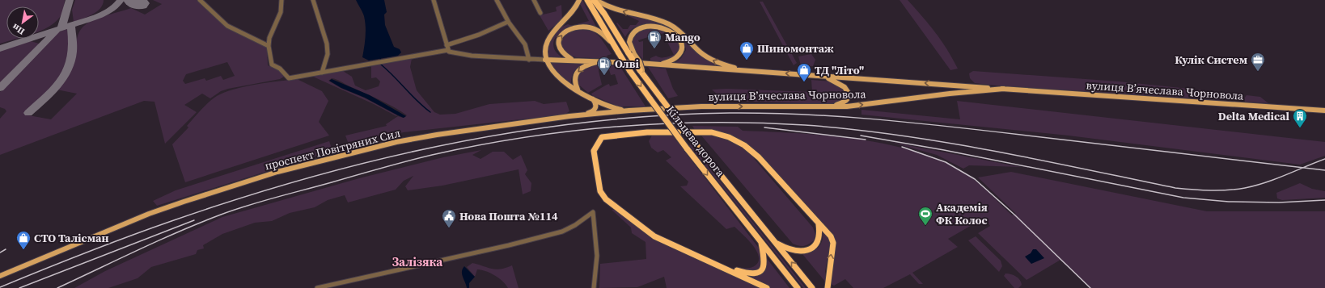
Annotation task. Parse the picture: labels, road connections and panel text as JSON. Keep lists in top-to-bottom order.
{
  "streets": {
    "highway": ["Кільцева дорога"],
    "main road": ["вулиця Вʼячеслава Чорновола", "проспект Повітряних Сил"]
  },
  "crossings": [
    ["вулиця Вʼячеслава Чорновола", "проспект Повітряних Сил"]
  ],
  "districts": ["Залізяка"],
  "places": {
    "fuel station": ["Mango", "Олві"],
    "shop": ["Шиномонтаж", "ТД \"Літо\"", "СТО Талісман"],
    "office": ["Кулік Систем"],
    "building": ["Delta Medical"],
    "sports": ["Академія ФК Колос"],
    "public building": ["Нова Пошта №114"]
  },
  "north": "bottom left"
}
